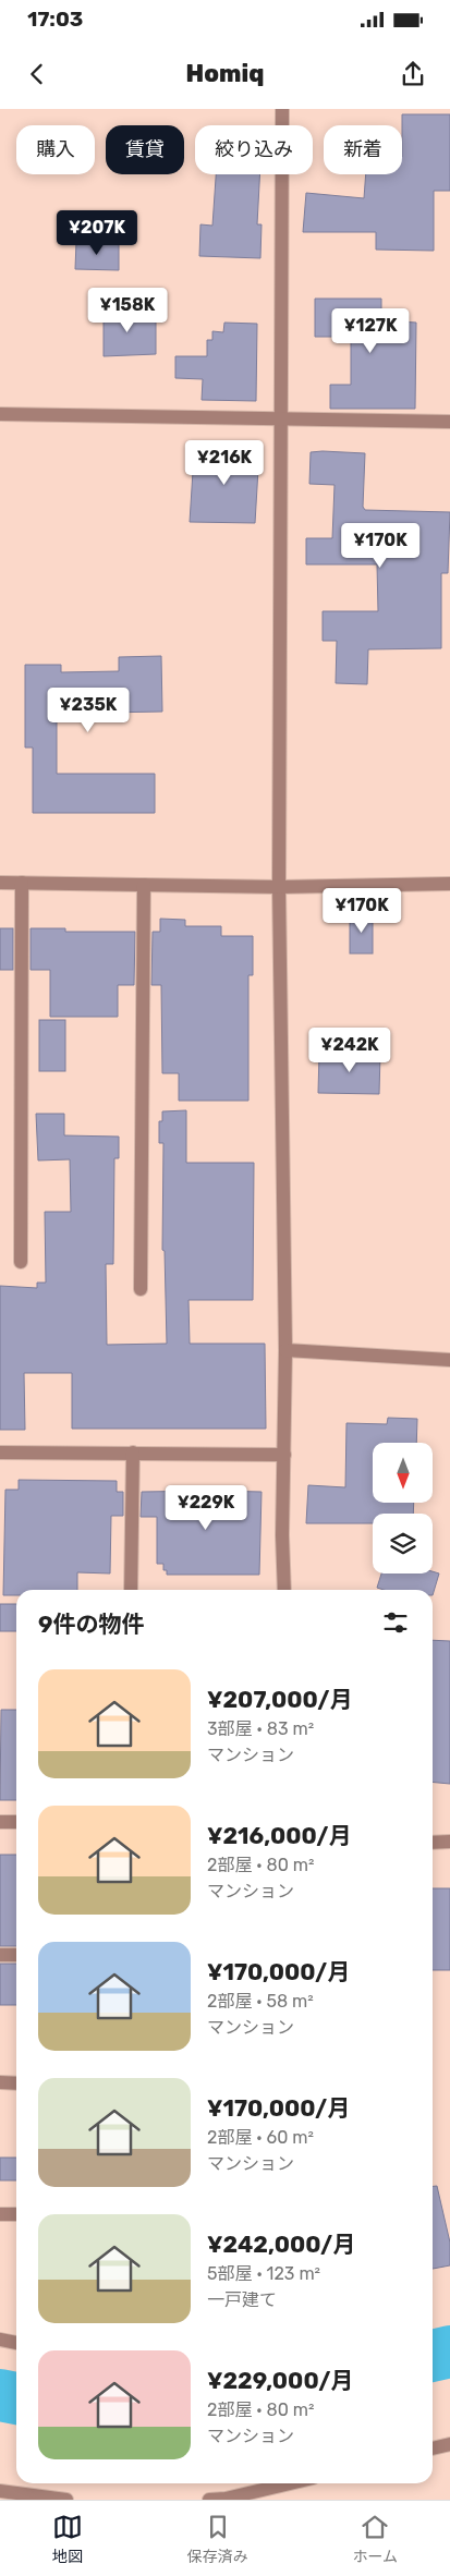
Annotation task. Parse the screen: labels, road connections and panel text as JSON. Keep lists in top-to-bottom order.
{
  "north": "bottom",
  "page": {
    "status": "17:03",
    "header": "Homiq",
    "chip": [
      "購入",
      "賃貸",
      "絞り込み",
      "新着"
    ],
    "price": [
      "¥207K",
      "¥158K",
      "¥127K",
      "¥216K",
      "¥170K",
      "¥235K",
      "¥170K",
      "¥242K",
      "¥229K"
    ],
    "heading": "9件の物件",
    "list": [
      {
        "name": "¥207,000/月",
        "note": "3部屋 · 83 m² · マンション"
      },
      {
        "name": "¥216,000/月",
        "note": "2部屋 · 80 m² · マンション"
      },
      {
        "name": "¥170,000/月",
        "note": "2部屋 · 58 m² · マンション"
      },
      {
        "name": "¥170,000/月",
        "note": "2部屋 · 60 m² · マンション"
      },
      {
        "name": "¥242,000/月",
        "note": "5部屋 · 123 m² · 一戸建て"
      },
      {
        "name": "¥229,000/月",
        "note": "2部屋 · 80 m² · マンション"
      }
    ],
    "tabs": ["地図", "保存済み", "ホーム"]
  }
}
